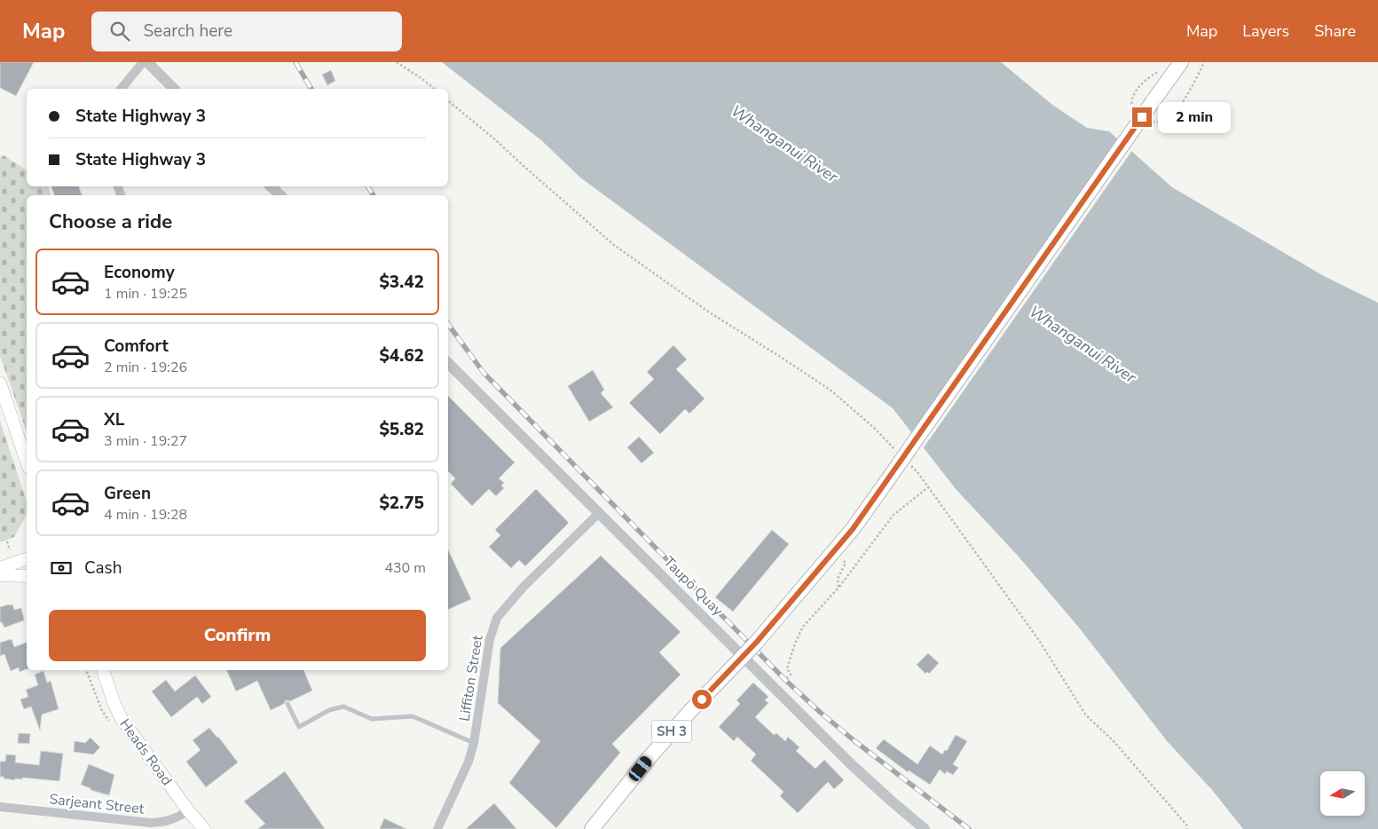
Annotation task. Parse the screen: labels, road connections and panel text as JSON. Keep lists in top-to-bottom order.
{
  "streets": {
    "highway": ["SH 3"],
    "main road": ["Heads Road"],
    "street": ["Taupō Quay", "Liffiton Street", "Sarjeant Street"]
  },
  "crossings": [
    ["Taupō Quay", "Liffiton Street"],
    ["Heads Road", "Sarjeant Street"]
  ],
  "water": ["Whanganui River"],
  "north": "left",
  "page": {
    "header": "Map",
    "search": "Search here",
    "nav": ["Map", "Layers", "Share"],
    "banner": ["State Highway 3", "State Highway 3"],
    "bubble": "2 min",
    "heading": "Choose a ride",
    "list": [
      {
        "name": "Economy",
        "note": "1 min · 19:25",
        "value": "$3.42"
      },
      {
        "name": "Comfort",
        "note": "2 min · 19:26",
        "value": "$4.62"
      },
      {
        "name": "XL",
        "note": "3 min · 19:27",
        "value": "$5.82"
      },
      {
        "name": "Green",
        "note": "4 min · 19:28",
        "value": "$2.75"
      }
    ],
    "pay": ["Cash", "430 m"],
    "buttons": "Confirm"
  }
}
